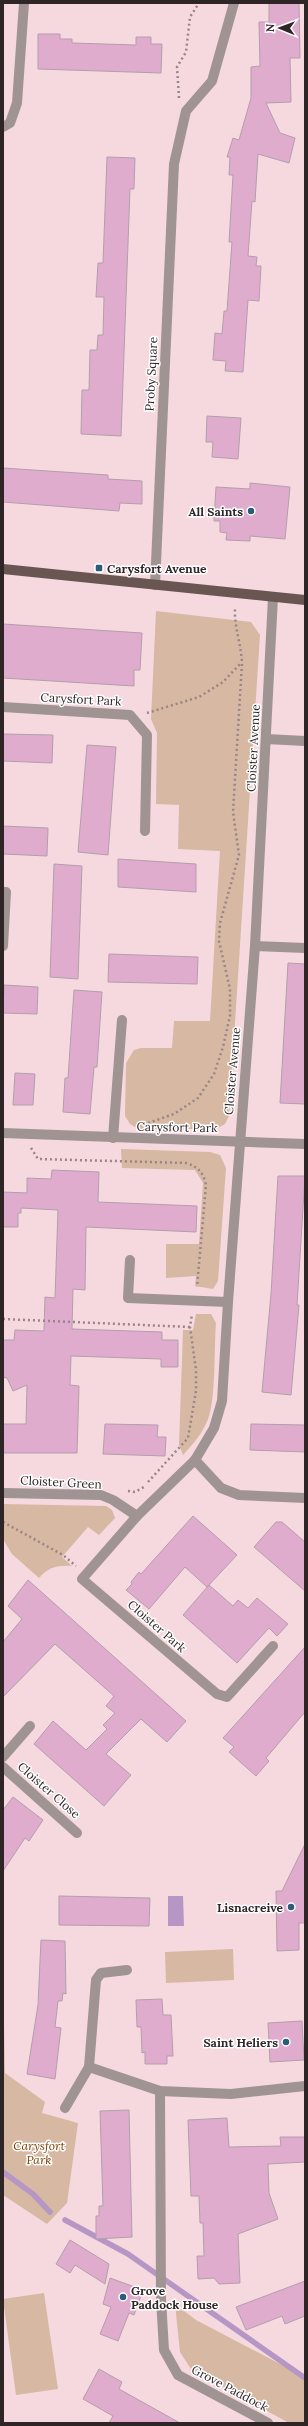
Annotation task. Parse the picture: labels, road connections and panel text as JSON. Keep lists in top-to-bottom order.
{
  "streets": {
    "street": [
      "Proby Square",
      "Carysfort Park",
      "Cloister Avenue",
      "Cloister Green",
      "Cloister Park",
      "Cloister Close",
      "Grove Paddock"
    ]
  },
  "crossings": [
    ["Carysfort Park", "Cloister Avenue"],
    ["Cloister Avenue", "Cloister Green"]
  ],
  "parks": ["Carysfort Park"],
  "places": {
    "other": [
      "All Saints",
      "Lisnacreive",
      "Saint Heliers",
      "Grove Paddock House"
    ],
    "transit": ["Carysfort Avenue"]
  },
  "north": "left"
}
